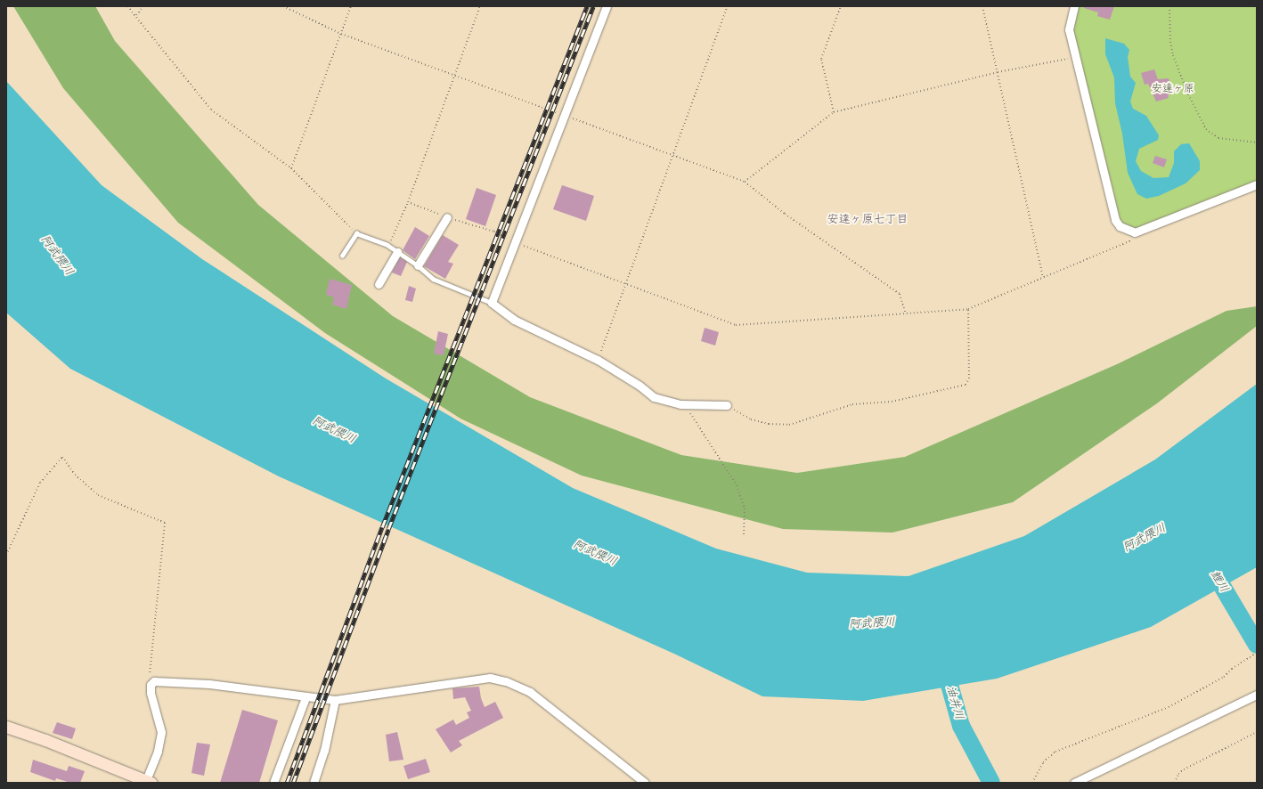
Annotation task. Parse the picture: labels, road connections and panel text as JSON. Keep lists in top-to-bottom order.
{
  "districts": ["安達ヶ原七丁目"],
  "water": ["阿武隈川", "鯉川", "油井川"],
  "parks": ["安達ヶ原"]
}
